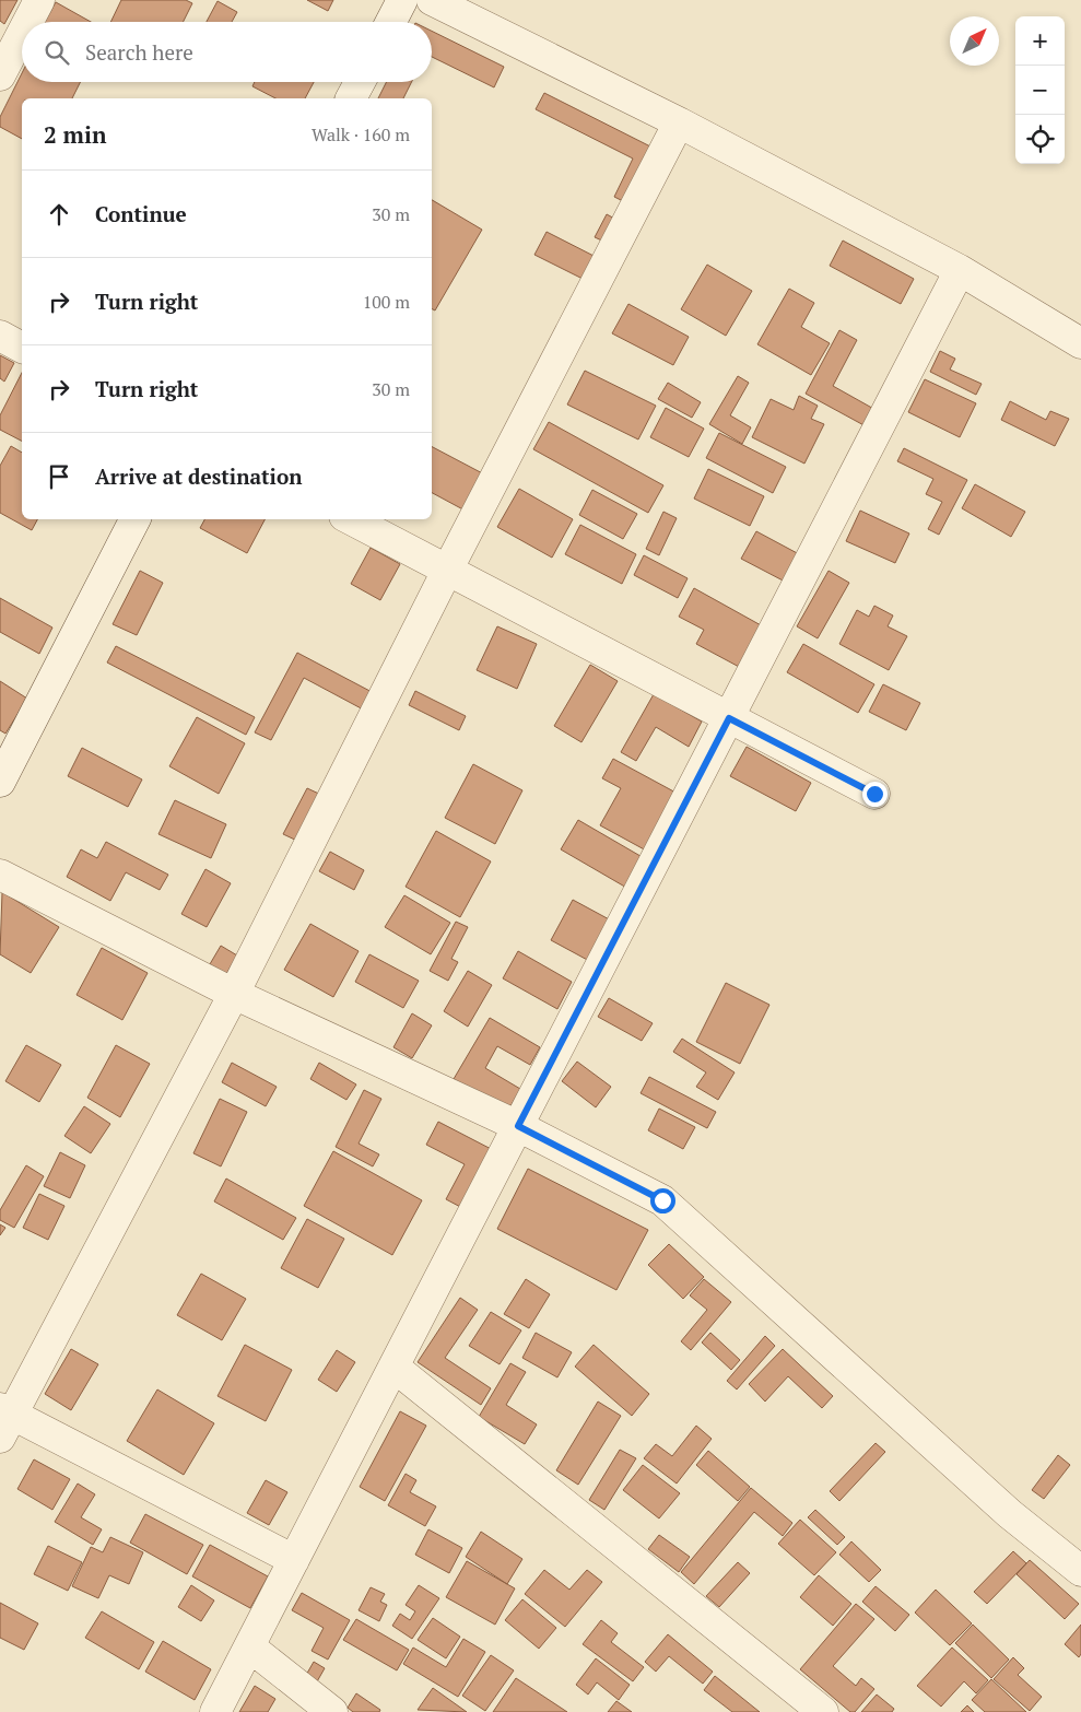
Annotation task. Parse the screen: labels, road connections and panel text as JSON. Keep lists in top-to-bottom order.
{
  "north": "top right",
  "page": {
    "map_buttons": ["+", "−"],
    "search": "Search here",
    "heading": ["2 min", "Walk · 160 m"],
    "list": [
      ["Continue", "30 m"],
      ["Turn right", "100 m"],
      ["Turn right", "30 m"],
      "Arrive at destination"
    ]
  }
}
